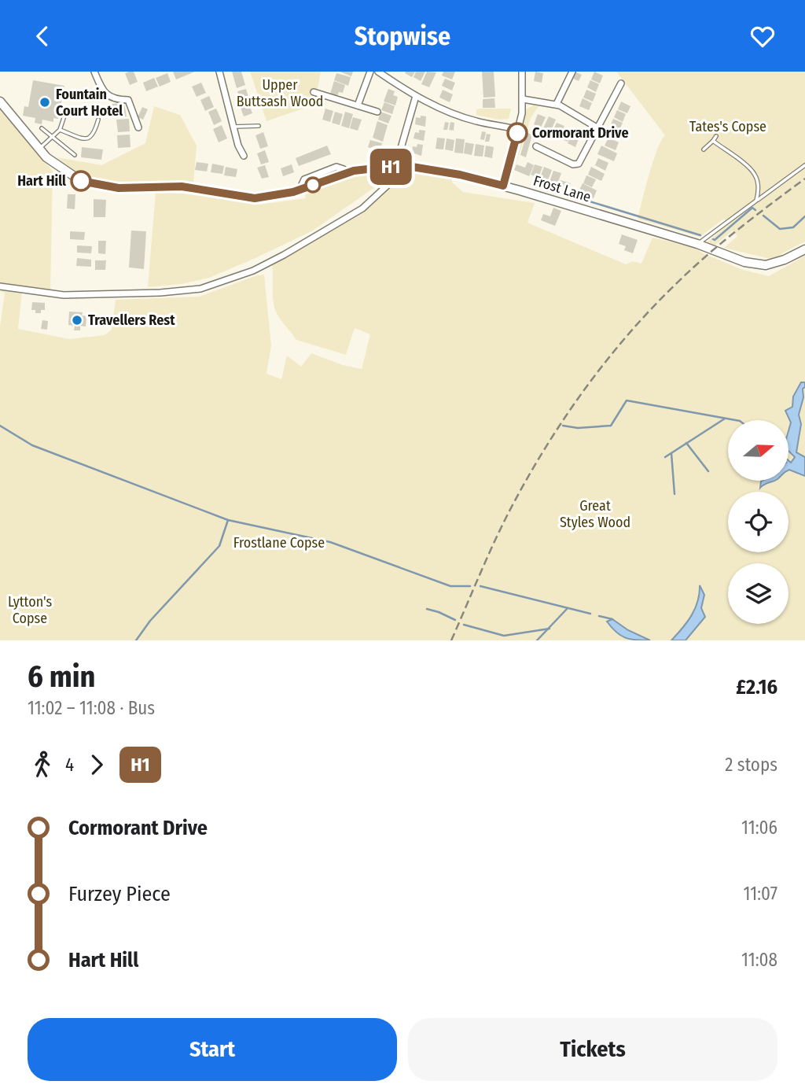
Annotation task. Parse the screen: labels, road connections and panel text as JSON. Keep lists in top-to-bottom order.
{
  "streets": {
    "street": ["Frost Lane"]
  },
  "parks": [
    "Upper Buttsash Wood",
    "Tates's Copse",
    "Great Styles Wood",
    "Frostlane Copse",
    "Lytton's Copse"
  ],
  "places": [
    "Fountain Court Hotel",
    "Cormorant Drive",
    "Hart Hill",
    "Travellers Rest"
  ],
  "lines": ["bus line H1"],
  "north": "right",
  "page": {
    "header": "Stopwise",
    "on_map": "H1",
    "heading": ["6 min", "11:02 – 11:08 · Bus", "£2.16"],
    "legs": ["4", "H1", "2 stops"],
    "list": [
      {
        "name": "Cormorant Drive",
        "value": "11:06"
      },
      {
        "name": "Furzey Piece",
        "value": "11:07"
      },
      {
        "name": "Hart Hill",
        "value": "11:08"
      }
    ],
    "buttons": ["Start", "Tickets"]
  }
}
